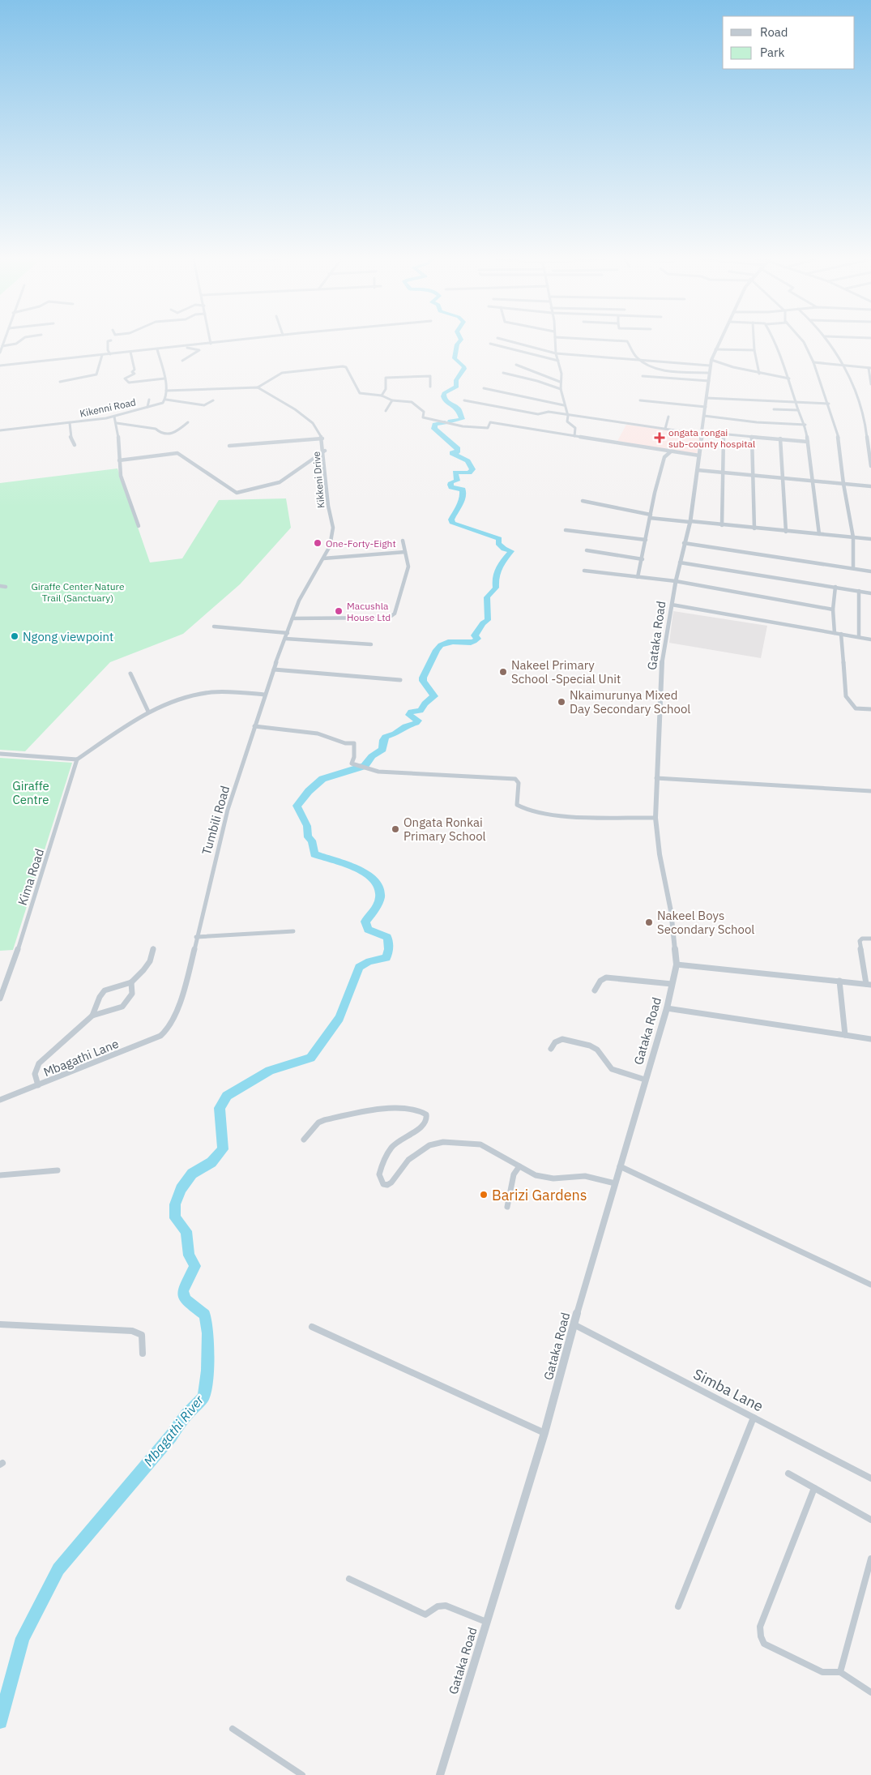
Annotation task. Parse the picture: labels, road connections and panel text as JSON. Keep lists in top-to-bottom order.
{
  "streets": {
    "street": [
      "Kikenni Road",
      "Kikkeni Drive",
      "Gataka Road",
      "Tumbili Road",
      "Kima Road",
      "Mbagathi Lane",
      "Simba Lane"
    ]
  },
  "crossings": [
    ["Kikkeni Drive", "Tumbili Road"],
    ["Gataka Road", "Simba Lane"],
    ["Tumbili Road", "Mbagathi Lane"]
  ],
  "water": ["Mbagathi River"],
  "parks": ["Giraffe Center Nature Trail (Sanctuary)", "Giraffe Centre"],
  "places": {
    "health": ["ongata rongai sub-county hospital"],
    "other": [
      "One-Forty-Eight",
      "Macushla House Ltd",
      "Ngong viewpoint",
      "Nakeel Primary School -Special Unit",
      "Nkaimurunya Mixed Day Secondary School",
      "Ongata Ronkai Primary School",
      "Nakeel Boys Secondary School",
      "Barizi Gardens"
    ]
  },
  "legend": ["Road", "Park"]
}
